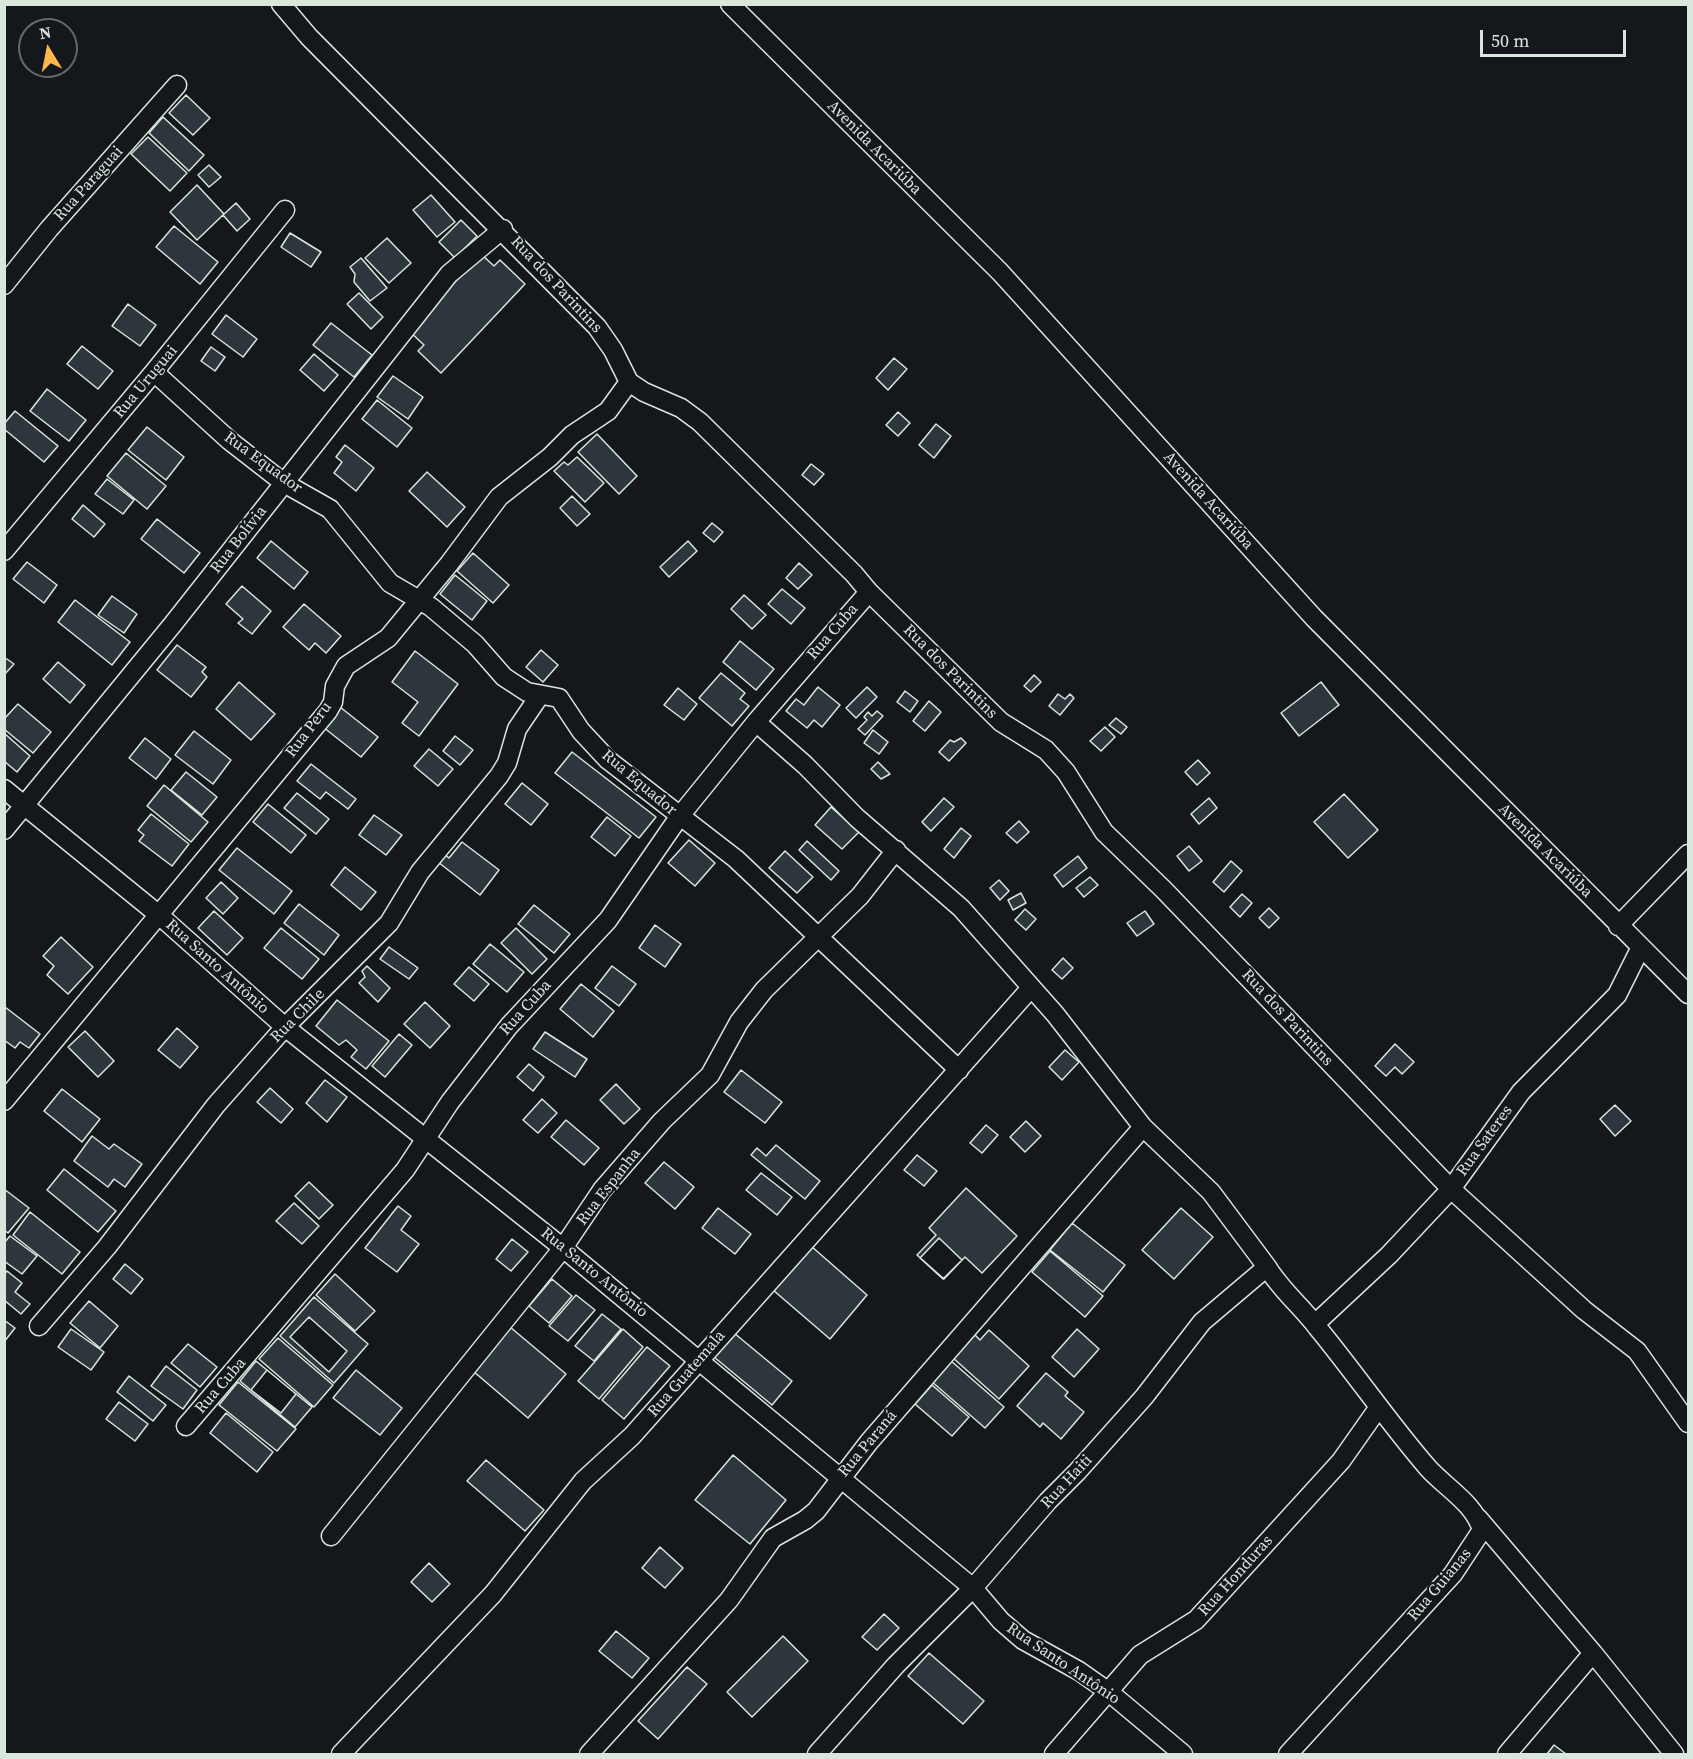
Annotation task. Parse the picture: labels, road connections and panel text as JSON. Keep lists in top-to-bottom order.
{
  "streets": {
    "street": [
      "Avenida Acariúba",
      "Rua Paraguai",
      "Rua dos Parintins",
      "Rua Uruguai",
      "Rua Equador",
      "Rua Bolívia",
      "Rua Cuba",
      "Rua Peru",
      "Rua Santo Antônio",
      "Rua Chile",
      "Rua Sateres",
      "Rua Espanha",
      "Rua Guatemala",
      "Rua Paraná",
      "Rua Haiti",
      "Rua Honduras",
      "Rua Guianas"
    ]
  },
  "crossings": [
    ["Avenida Acariúba", "Rua Sateres"],
    ["Rua dos Parintins", "Rua Bolívia"],
    ["Rua dos Parintins", "Rua Cuba"],
    ["Rua dos Parintins", "Rua Peru"],
    ["Rua dos Parintins", "Rua Sateres"],
    ["Rua Uruguai", "Rua Equador"],
    ["Rua Equador", "Rua Bolívia"],
    ["Rua Equador", "Rua Cuba"],
    ["Rua Equador", "Rua Peru"],
    ["Rua Equador", "Rua Chile"],
    ["Rua Equador", "Rua Espanha"],
    ["Rua Equador", "Rua Guatemala"],
    ["Rua Bolívia", "Rua Santo Antônio"],
    ["Rua Cuba", "Rua Santo Antônio"],
    ["Rua Peru", "Rua Santo Antônio"],
    ["Rua Santo Antônio", "Rua Chile"],
    ["Rua Santo Antônio", "Rua Espanha"],
    ["Rua Santo Antônio", "Rua Guatemala"],
    ["Rua Santo Antônio", "Rua Paraná"],
    ["Rua Santo Antônio", "Rua Haiti"],
    ["Rua Santo Antônio", "Rua Honduras"]
  ],
  "scale_bar": "50 m",
  "north": "top"
}
